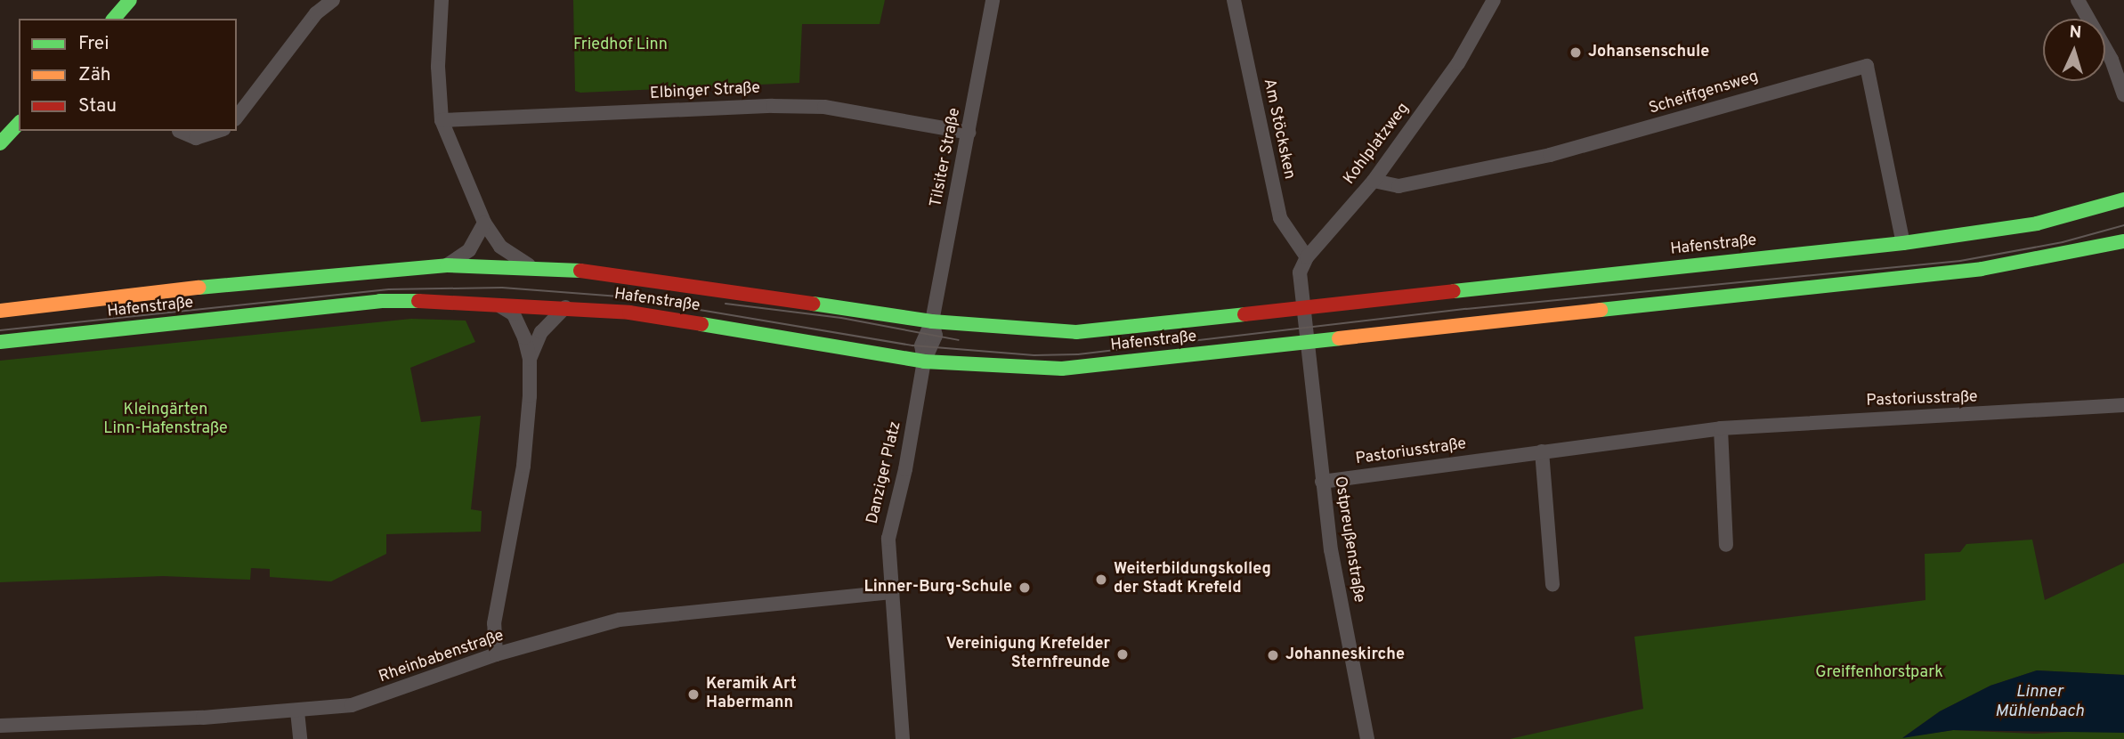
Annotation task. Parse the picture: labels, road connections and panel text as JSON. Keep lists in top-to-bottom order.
{
  "streets": {
    "main road": ["Hafenstraße"],
    "street": [
      "Elbinger Straße",
      "Scheiffgensweg",
      "Am Stöcksken",
      "Kohlplatzweg",
      "Tilsiter Straße",
      "Pastoriusstraße",
      "Danziger Platz",
      "Ostpreußenstraße",
      "Rheinbabenstraße"
    ]
  },
  "crossings": [
    ["Elbinger Straße", "Tilsiter Straße"],
    ["Scheiffgensweg", "Kohlplatzweg"],
    ["Scheiffgensweg", "Hafenstraße"],
    ["Am Stöcksken", "Kohlplatzweg"],
    ["Tilsiter Straße", "Hafenstraße"],
    ["Tilsiter Straße", "Danziger Platz"],
    ["Hafenstraße", "Danziger Platz"],
    ["Hafenstraße", "Ostpreußenstraße"],
    ["Pastoriusstraße", "Ostpreußenstraße"],
    ["Danziger Platz", "Rheinbabenstraße"]
  ],
  "water": ["Linner Mühlenbach"],
  "parks": ["Friedhof Linn", "Kleingärten Linn-Hafenstraße", "Greiffenhorstpark"],
  "places": [
    "Johansenschule",
    "Weiterbildungskolleg der Stadt Krefeld",
    "Linner-Burg-Schule",
    "Vereinigung Krefelder Sternfreunde",
    "Johanneskirche",
    "Keramik Art Habermann"
  ],
  "legend": ["Frei", "Zäh", "Stau"],
  "north": "top"
}
